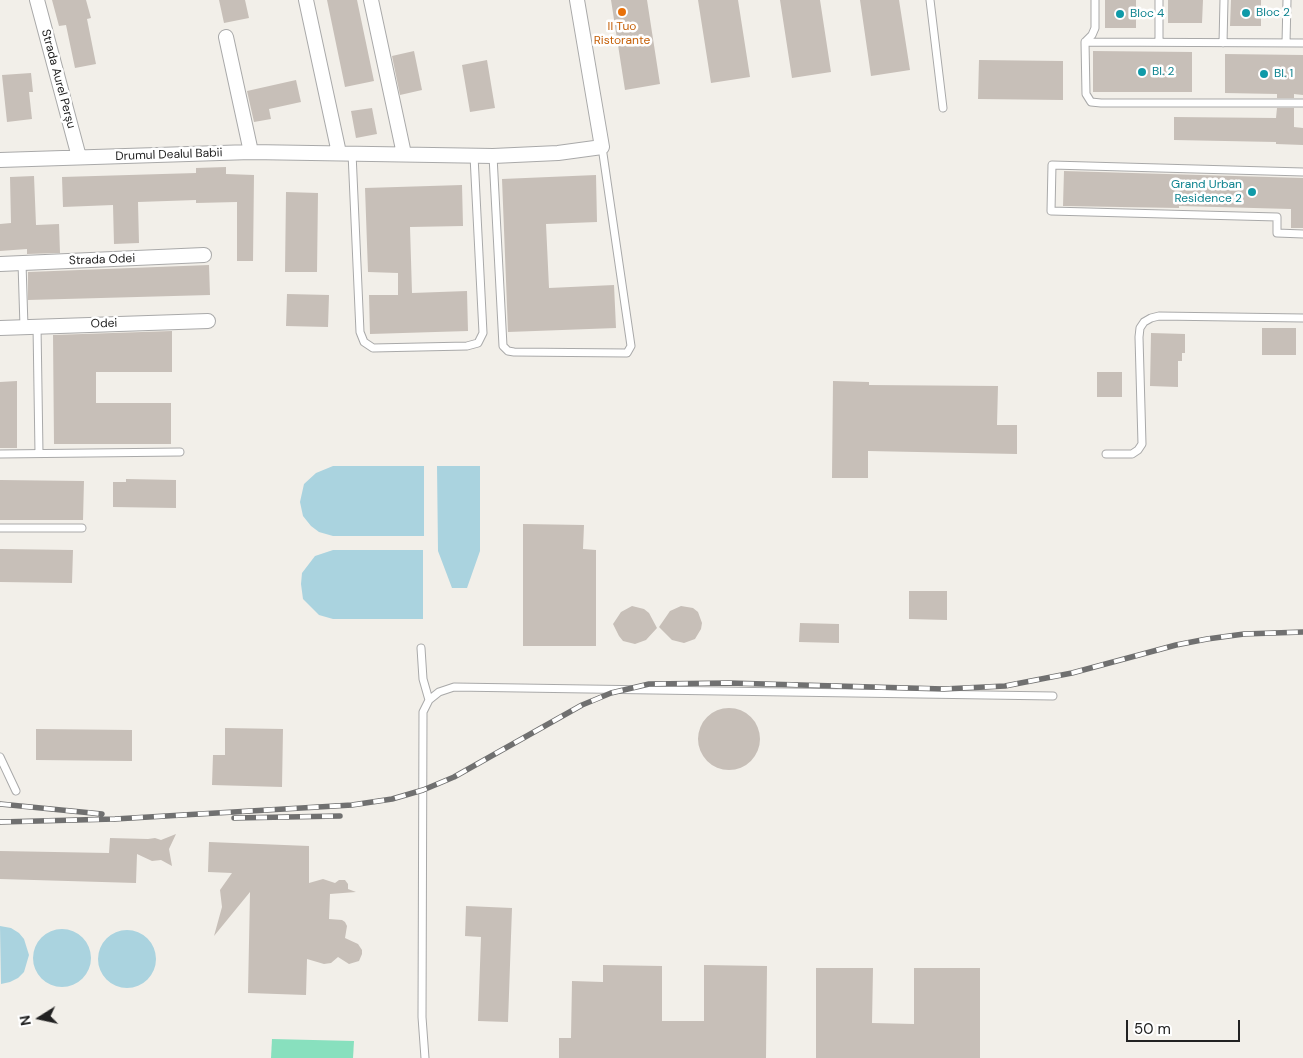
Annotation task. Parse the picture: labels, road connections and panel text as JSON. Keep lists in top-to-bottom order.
{
  "streets": {
    "street": [
      "Strada Aurel Perșu",
      "Drumul Dealul Babii",
      "Strada Odei",
      "Odei"
    ]
  },
  "crossings": [
    ["Strada Aurel Perșu", "Drumul Dealul Babii"]
  ],
  "places": [
    "Il Tuo Ristorante",
    "Bloc 2",
    "Bloc 4",
    "Bl. 2",
    "Bl. 1",
    "Grand Urban Residence 2"
  ],
  "scale_bar": "50 m",
  "north": "left"
}
